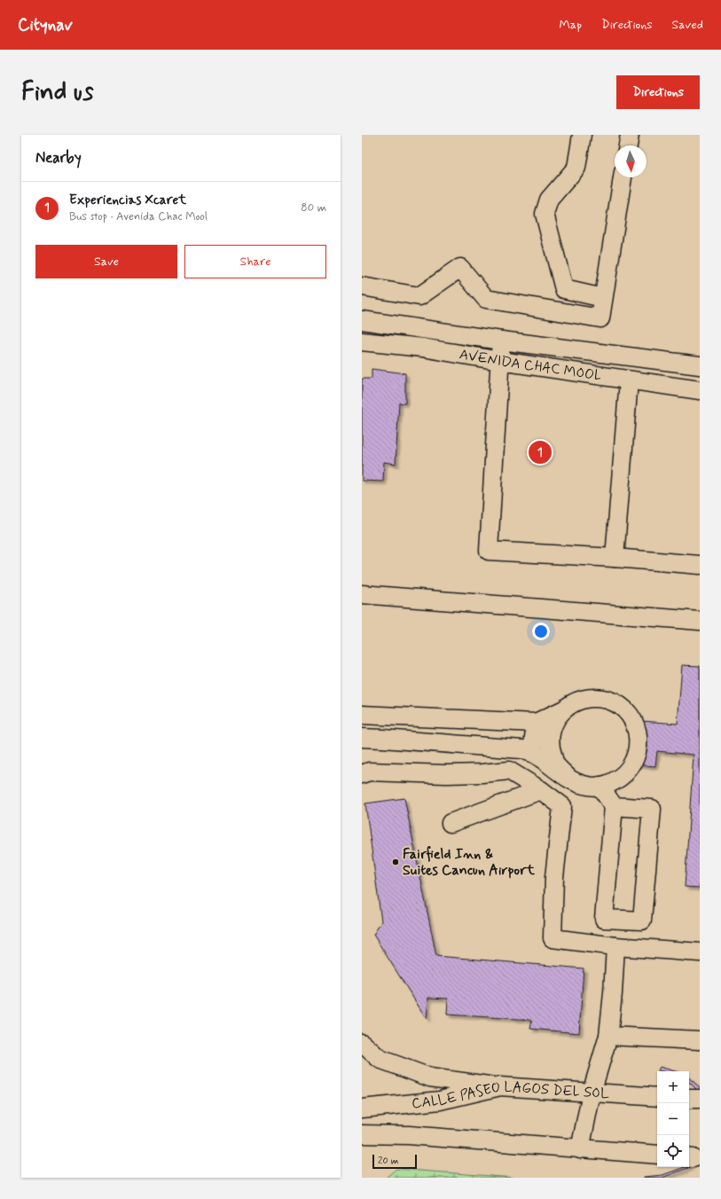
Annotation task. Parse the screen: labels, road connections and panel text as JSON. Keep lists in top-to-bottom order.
{
  "streets": {
    "street": ["AVENIDA CHAC MOOL", "CALLE PASEO LAGOS DEL SOL"]
  },
  "places": ["Fairfield Inn & Suites Cancun Airport"],
  "scale_bar": "20 m",
  "north": "bottom",
  "page": {
    "header": "Citynav",
    "nav": ["Map", "Directions", "Saved"],
    "buttons": [
      "Directions",
      ["Save", "Share"]
    ],
    "title": "Find us",
    "heading": "Nearby",
    "list": [
      {
        "mark": "1",
        "name": "Experiencias Xcaret",
        "note": "Bus stop · Avenida Chac Mool",
        "value": "80 m"
      }
    ],
    "pins": "1",
    "map_buttons": ["+", "−"],
    "scale": "20 m"
  }
}
